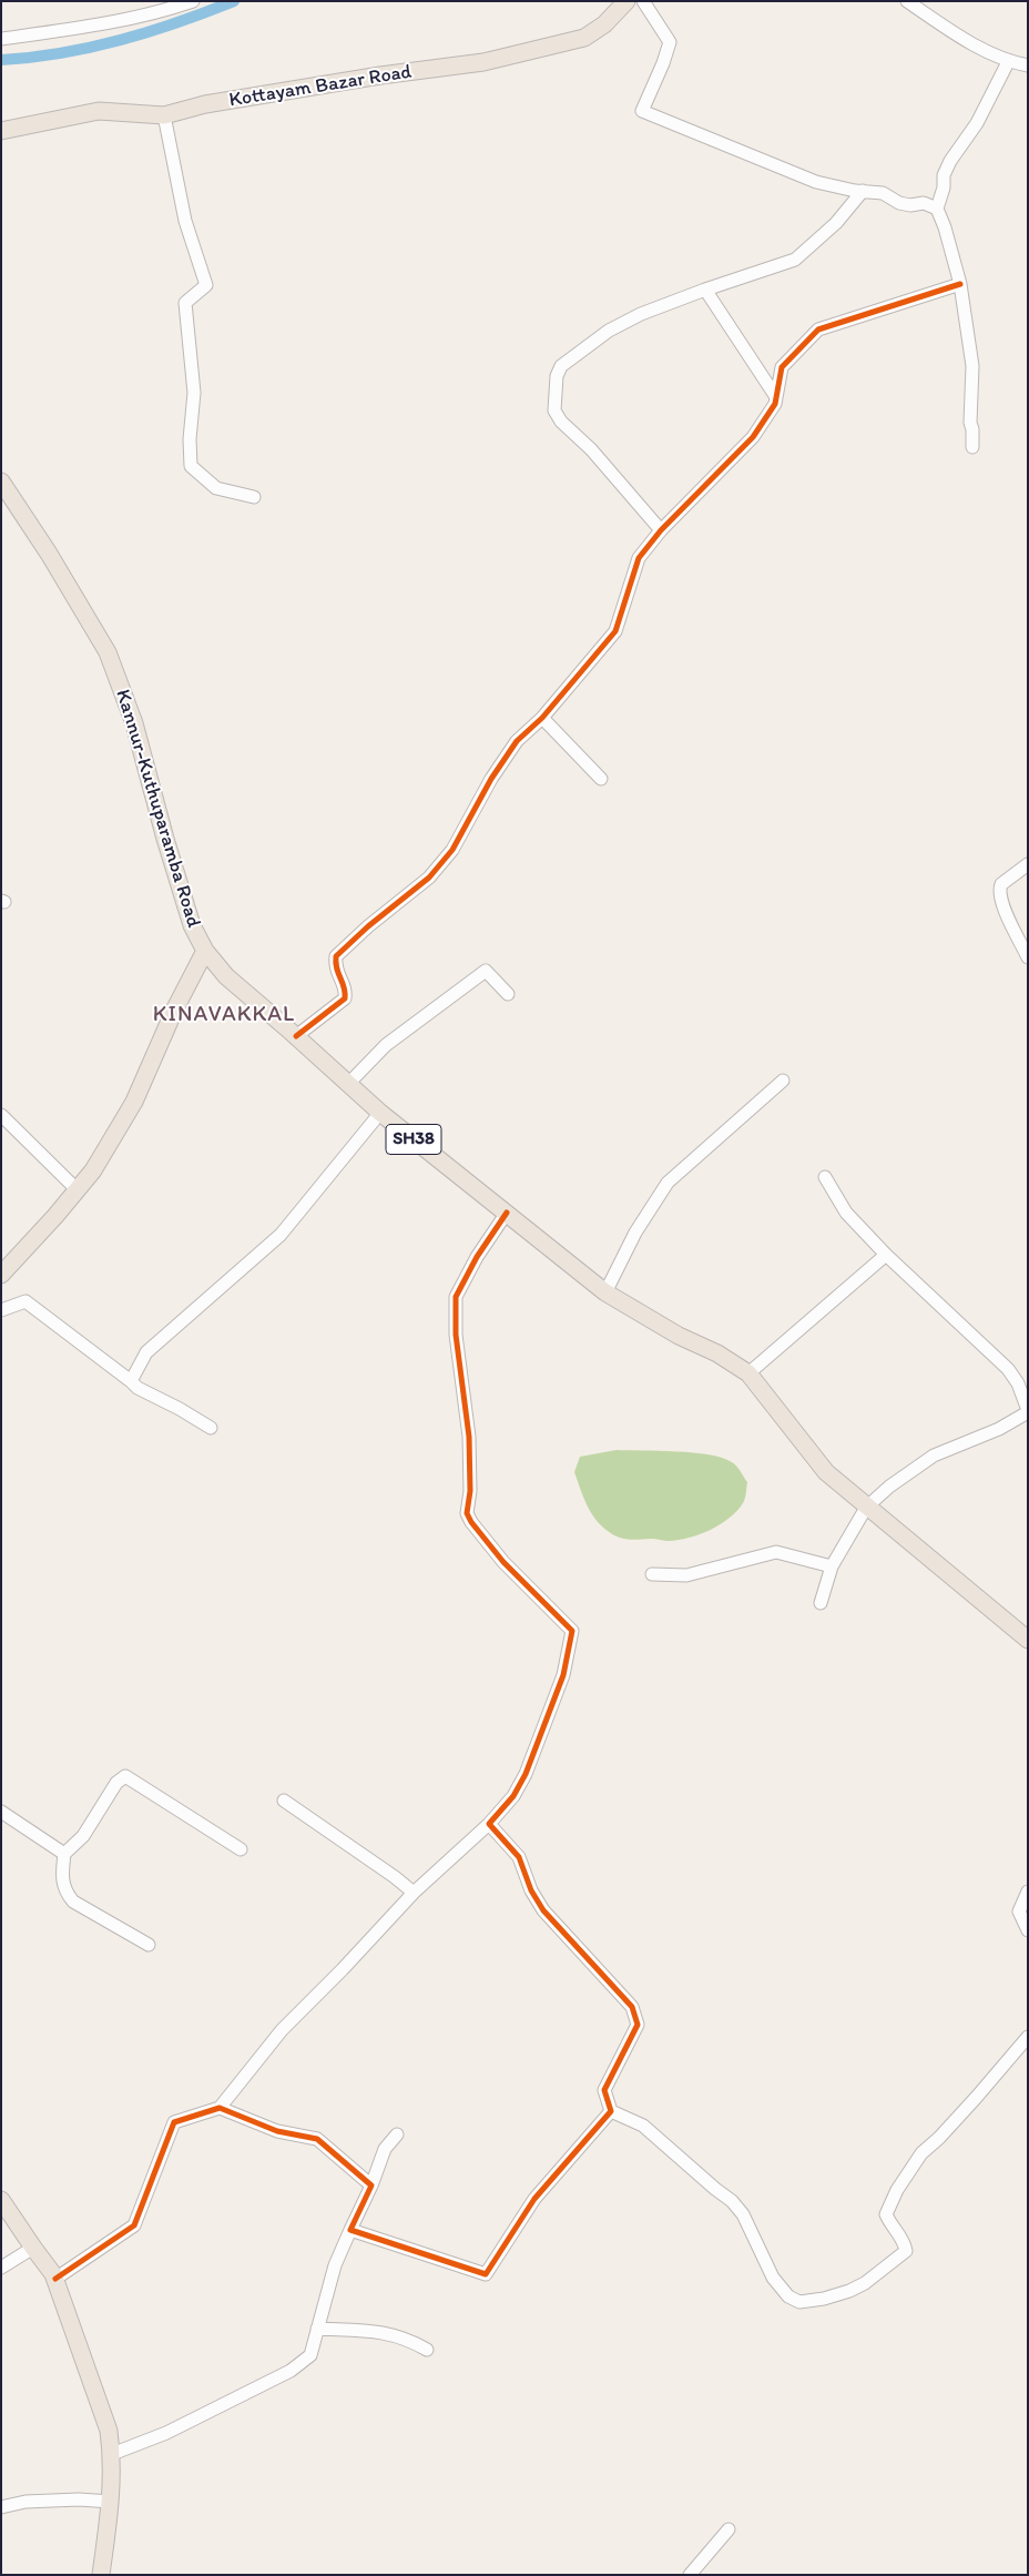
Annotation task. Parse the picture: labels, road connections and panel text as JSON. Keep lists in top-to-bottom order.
{
  "streets": {
    "main road": ["Kottayam Bazar Road", "Kannur-Kuthuparamba Road", "SH38"]
  },
  "districts": ["KINAVAKKAL"]
}
